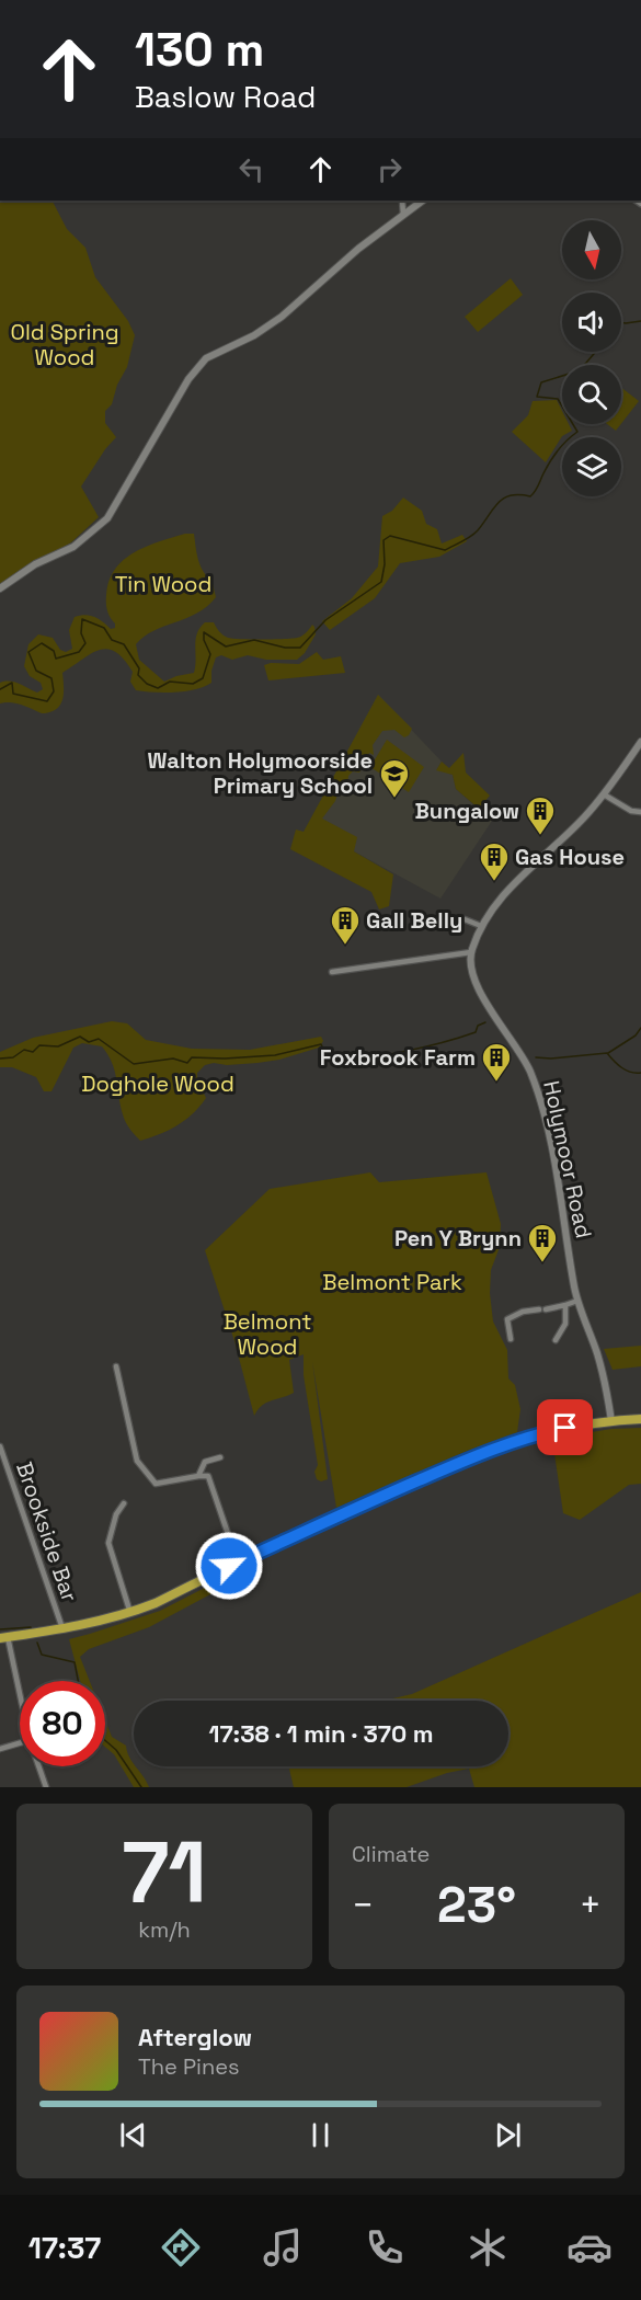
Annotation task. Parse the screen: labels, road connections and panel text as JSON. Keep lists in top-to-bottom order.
{
  "streets": {
    "street": ["Holymoor Road", "Brookside Bar"]
  },
  "parks": [
    "Old Spring Wood",
    "Tin Wood",
    "Doghole Wood",
    "Belmont Park",
    "Belmont Wood"
  ],
  "places": {
    "school or university": ["Walton Holymoorside Primary School"],
    "building": [
      "Bungalow",
      "Gas House",
      "Gall Belly",
      "Foxbrook Farm",
      "Pen Y Brynn"
    ]
  },
  "north": "bottom",
  "page": {
    "turn": ["130 m", "Baslow Road"],
    "limit": "80",
    "trip": "17:38 · 1 min · 370 m",
    "tile": [
      ["71", "km/h"],
      "Climate"
    ],
    "heat": ["−", "23°", "+"],
    "song": ["Afterglow", "The Pines"],
    "tabs": "17:37"
  }
}
